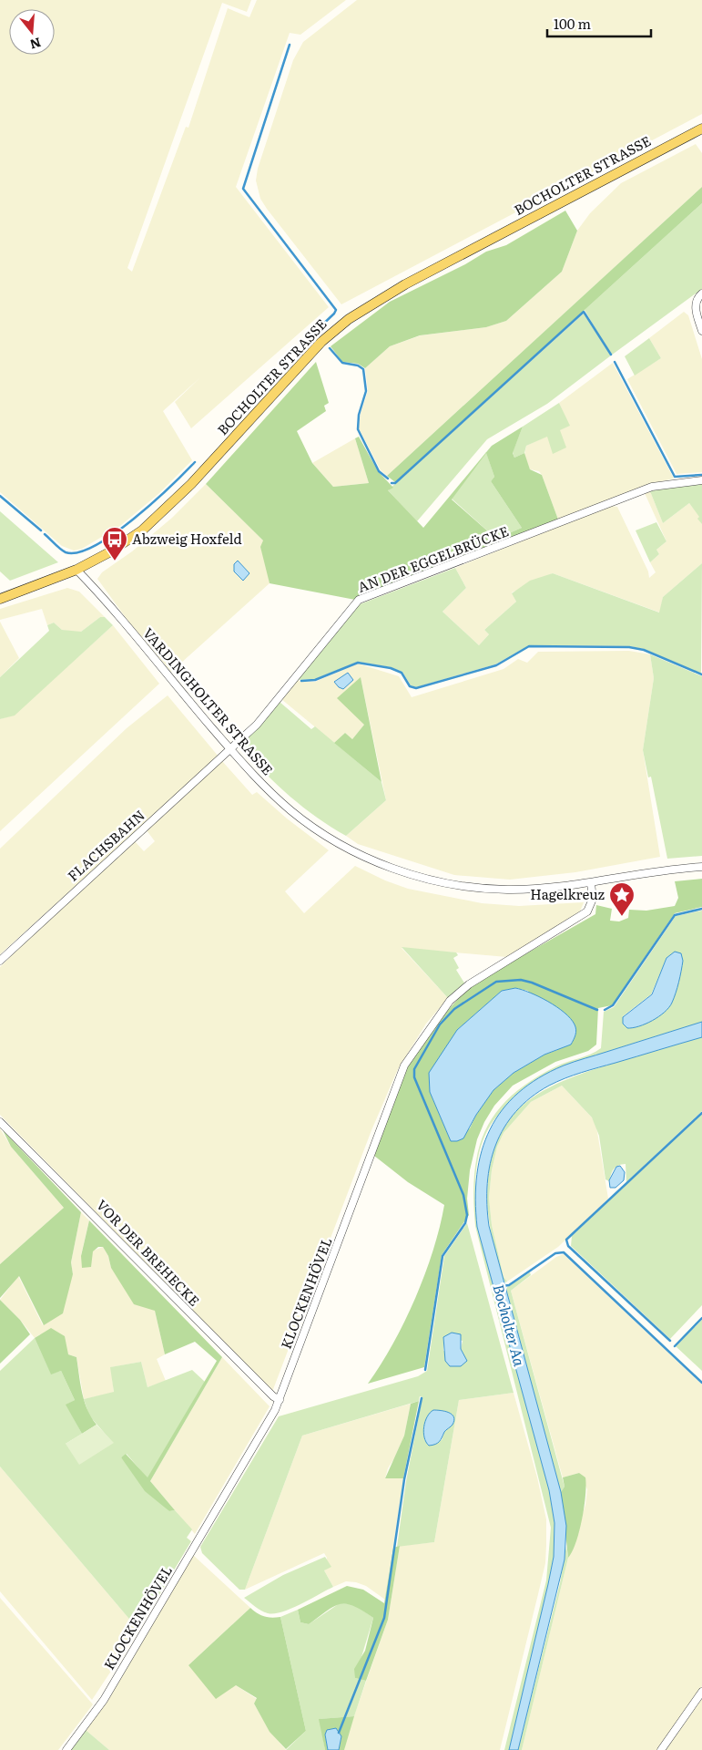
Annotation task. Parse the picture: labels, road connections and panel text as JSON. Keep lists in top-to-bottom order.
{
  "streets": {
    "main road": ["BOCHOLTER STRASSE"],
    "street": [
      "AN DER EGGELBRÜCKE",
      "VARDINGHOLTER STRASSE",
      "FLACHSBAHN",
      "VOR DER BREHECKE",
      "KLOCKENHÖVEL"
    ]
  },
  "crossings": [
    ["BOCHOLTER STRASSE", "VARDINGHOLTER STRASSE"],
    ["AN DER EGGELBRÜCKE", "VARDINGHOLTER STRASSE"],
    ["AN DER EGGELBRÜCKE", "FLACHSBAHN"],
    ["VARDINGHOLTER STRASSE", "FLACHSBAHN"],
    ["VARDINGHOLTER STRASSE", "KLOCKENHÖVEL"],
    ["VOR DER BREHECKE", "KLOCKENHÖVEL"]
  ],
  "water": ["Bocholter Aa"],
  "places": {
    "bus stop": ["Abzweig Hoxfeld"],
    "place": ["Hagelkreuz"]
  },
  "scale_bar": "100 m",
  "north": "bottom"
}
